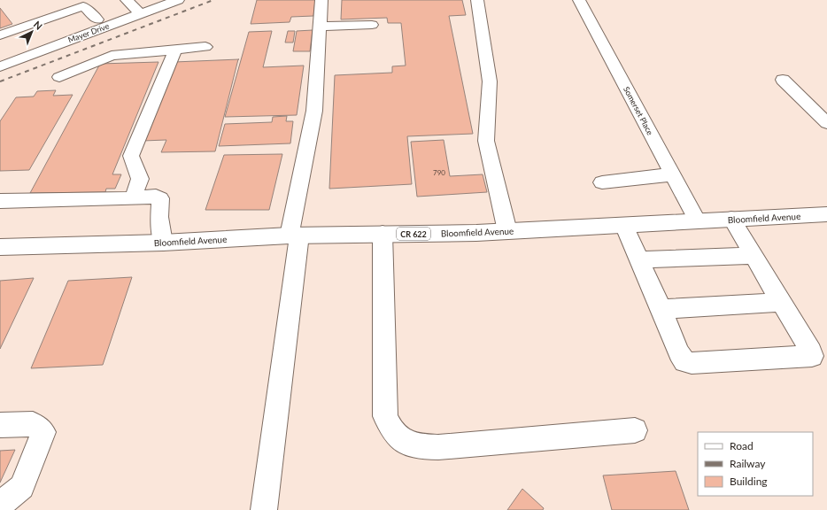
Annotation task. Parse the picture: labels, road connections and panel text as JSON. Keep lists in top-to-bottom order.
{
  "streets": {
    "main road": [
      "Mayer Drive",
      "Somerset Place",
      "Bloomfield Avenue",
      "CR 622"
    ]
  },
  "crossings": [
    ["Somerset Place", "Bloomfield Avenue"]
  ],
  "house_numbers": ["790"],
  "legend": ["Road", "Railway", "Building"],
  "north": "top right"
}
